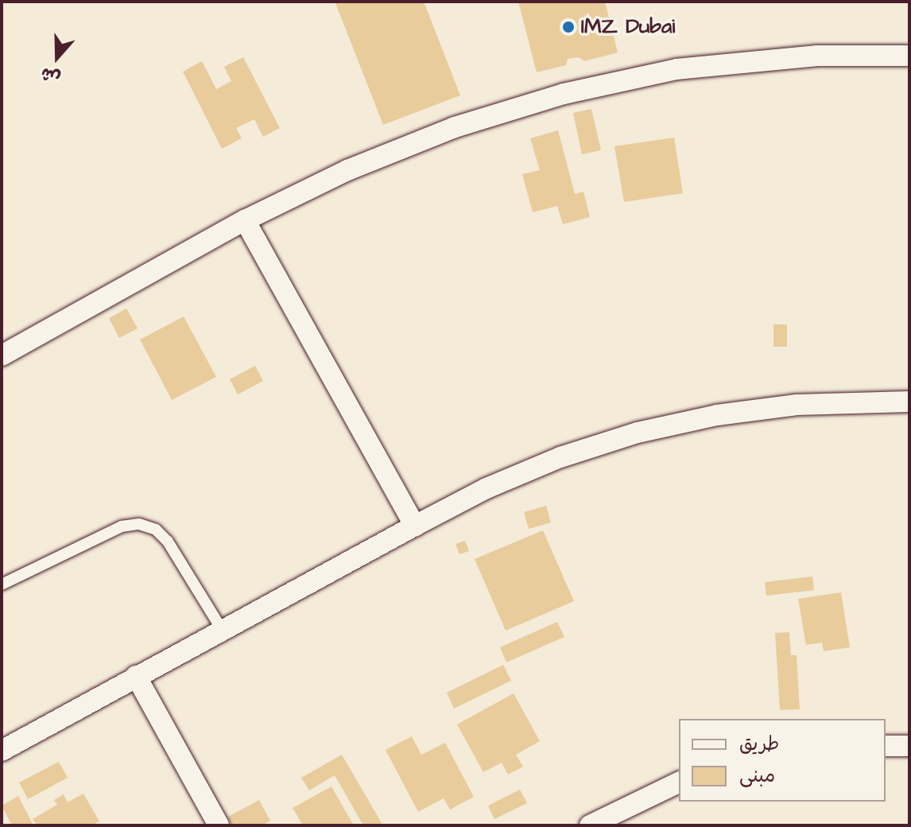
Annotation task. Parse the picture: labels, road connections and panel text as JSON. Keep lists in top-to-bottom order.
{
  "places": ["IMZ Dubai"],
  "legend": ["طريق", "مبنى"],
  "north": "bottom"
}
